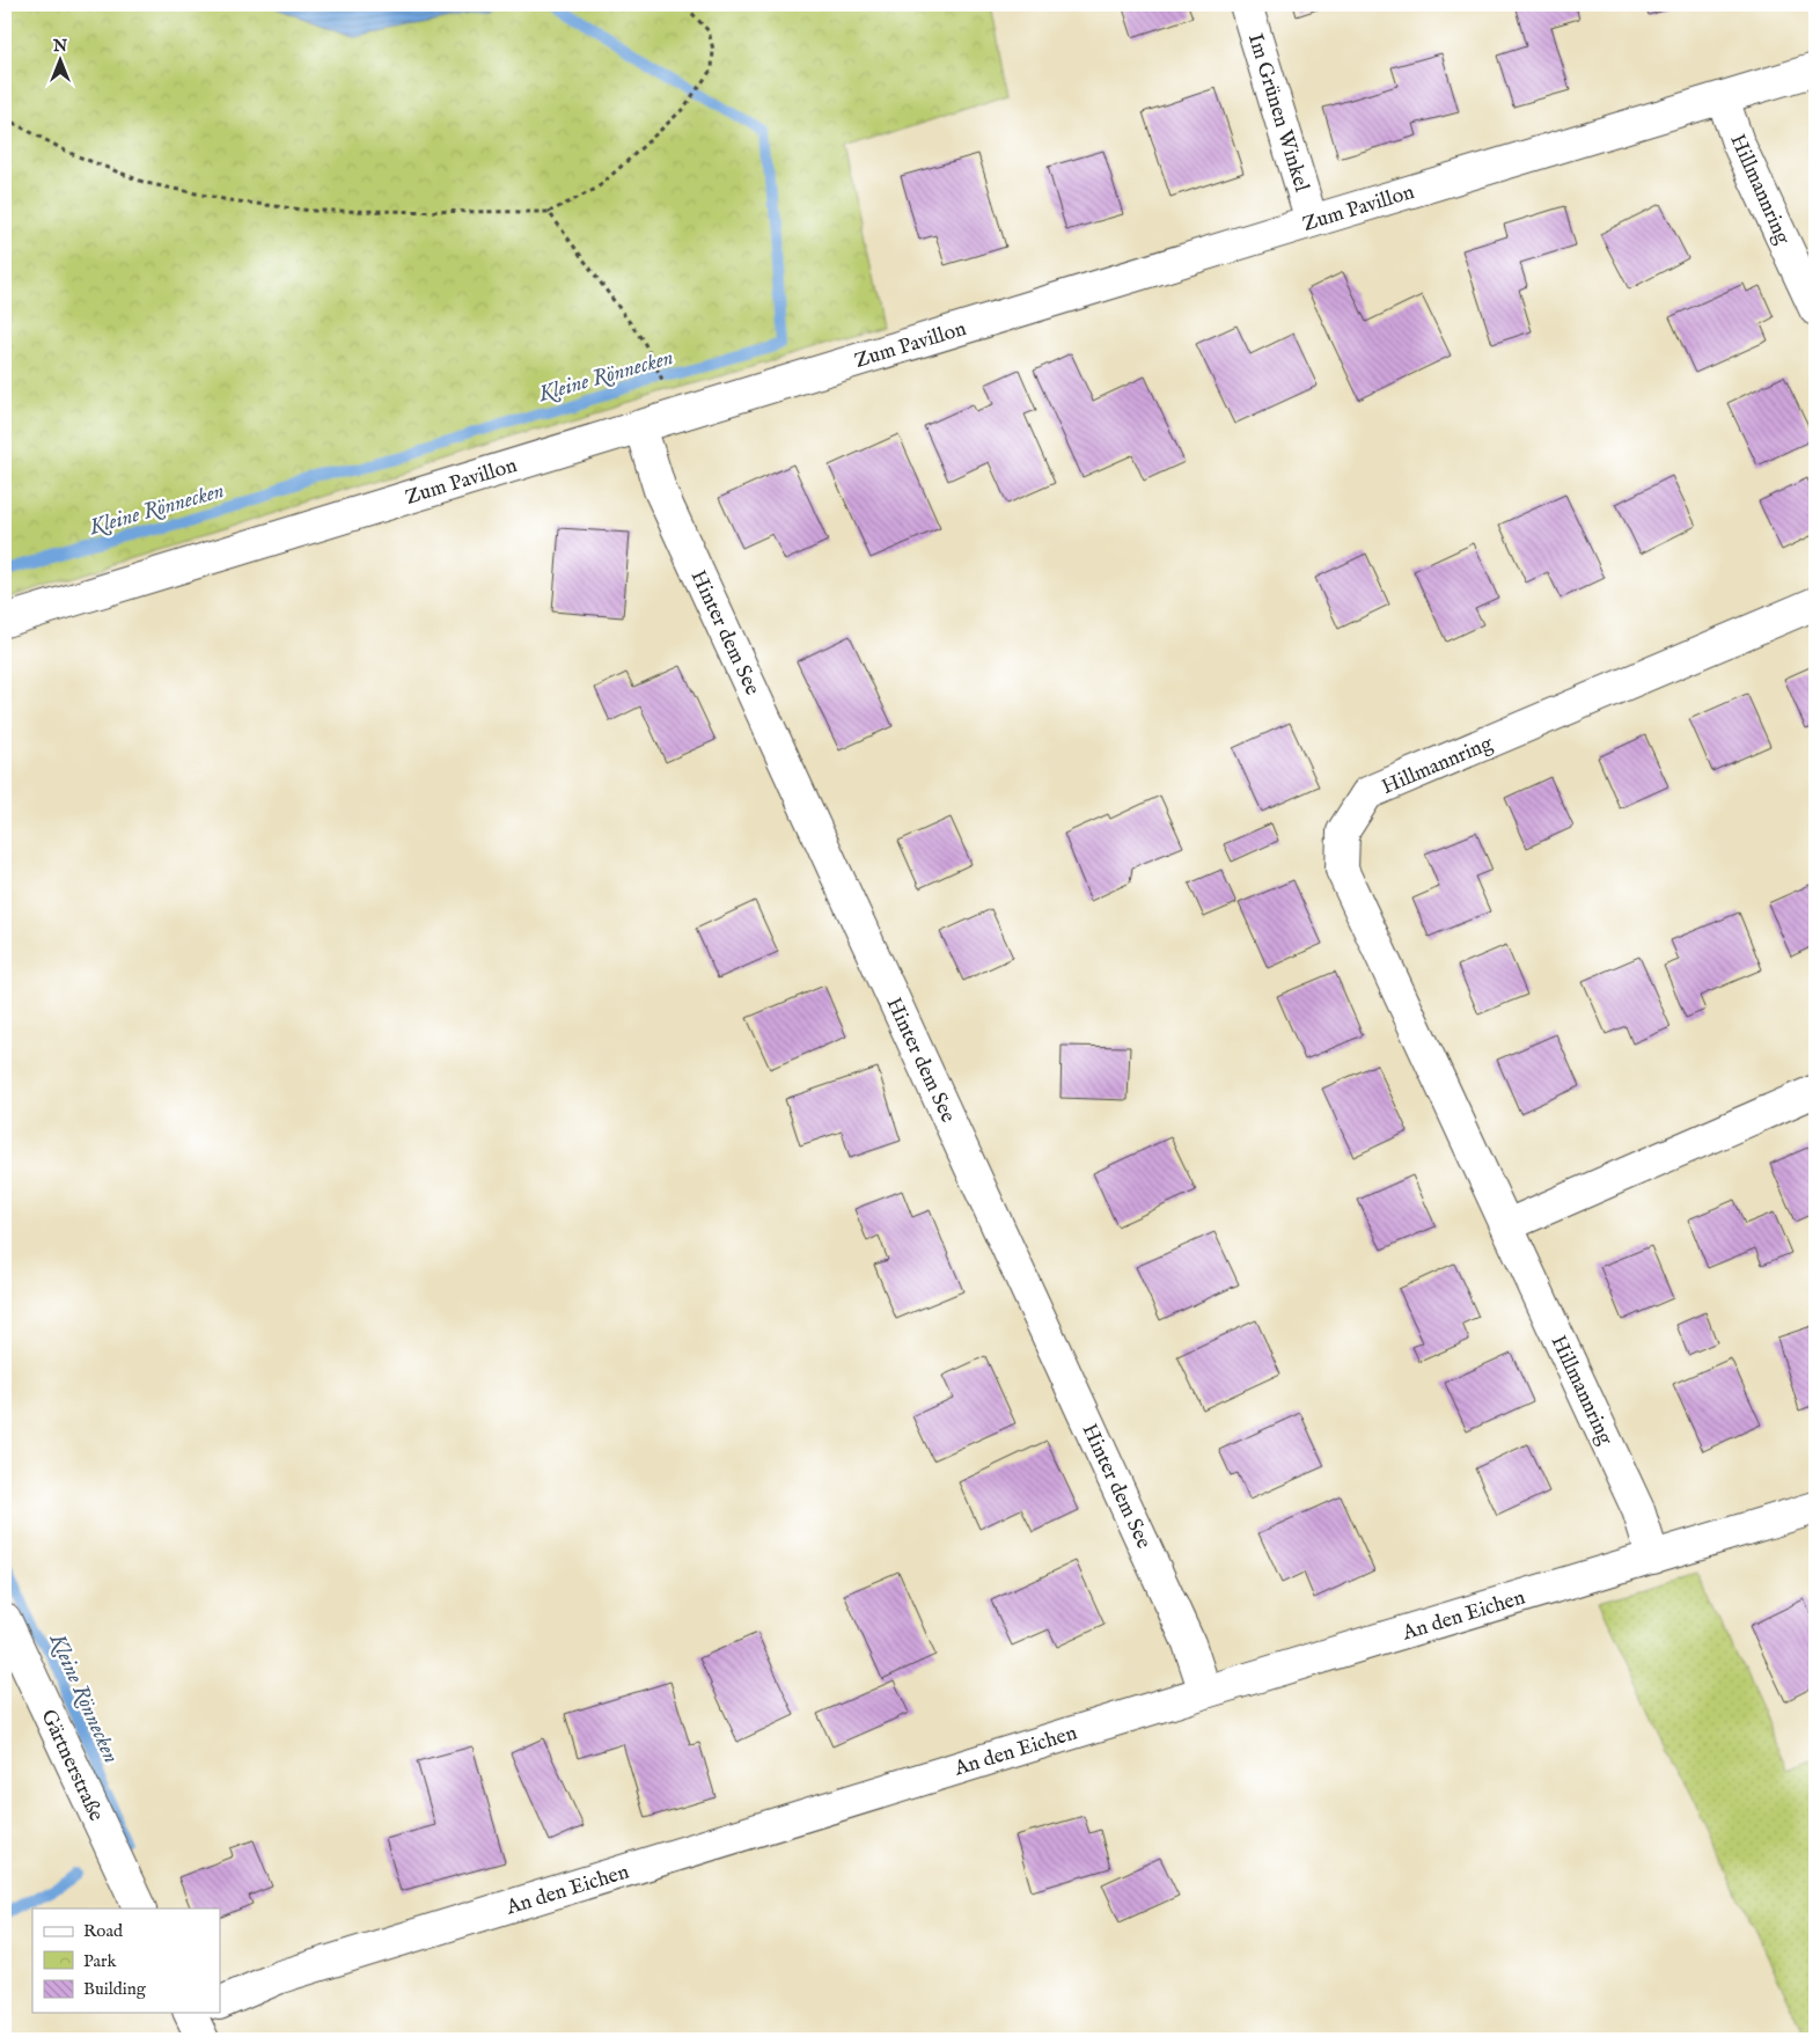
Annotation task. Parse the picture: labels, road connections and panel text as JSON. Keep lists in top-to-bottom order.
{
  "streets": {
    "street": [
      "Im Grünen Winkel",
      "Hillmannring",
      "Zum Pavillon",
      "Hinter dem See",
      "An den Eichen",
      "Gärtnerstraße"
    ]
  },
  "crossings": [
    ["Im Grünen Winkel", "Zum Pavillon"],
    ["Hillmannring", "Zum Pavillon"],
    ["Hillmannring", "An den Eichen"],
    ["Zum Pavillon", "Hinter dem See"],
    ["Hinter dem See", "An den Eichen"]
  ],
  "water": ["Kleine Rönnecken"],
  "legend": ["Road", "Park", "Building"],
  "north": "top"
}
